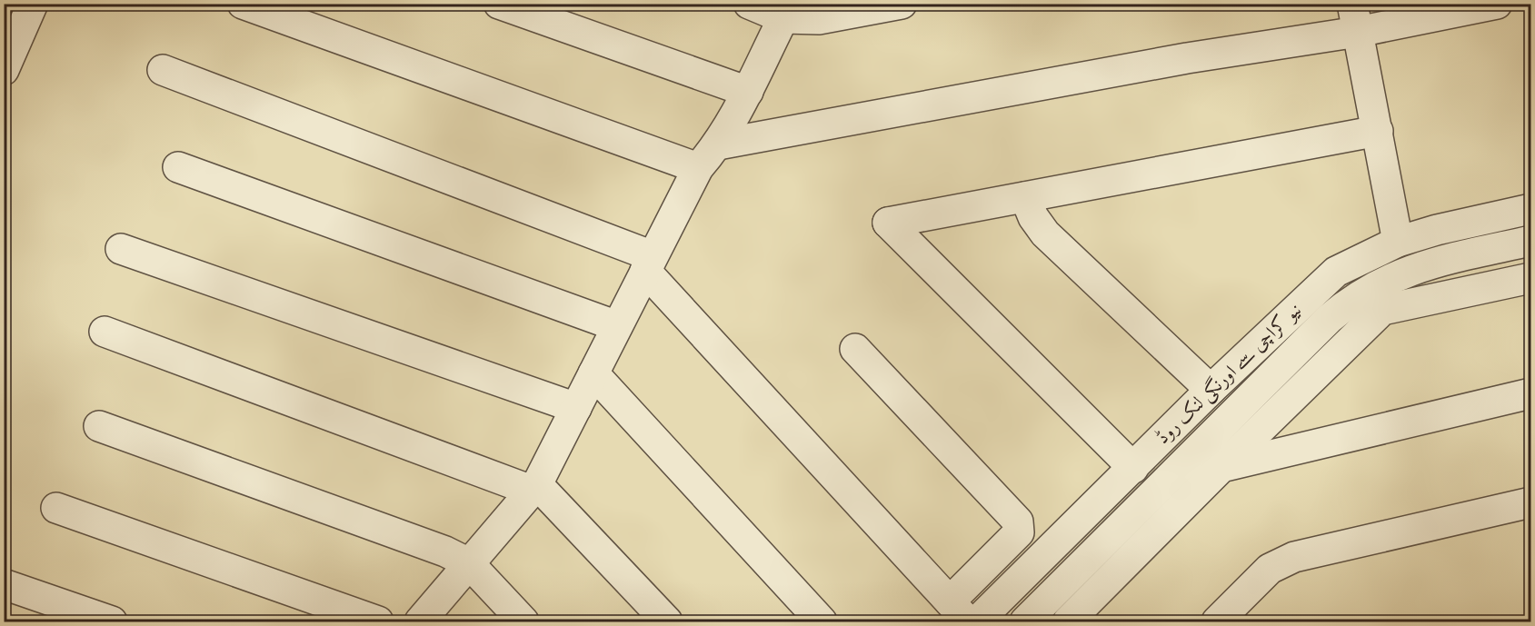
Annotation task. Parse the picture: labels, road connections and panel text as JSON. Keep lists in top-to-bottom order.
{
  "streets": {
    "street": ["نیو کراچی سے اورنگی لنک روڈ"]
  }
}
